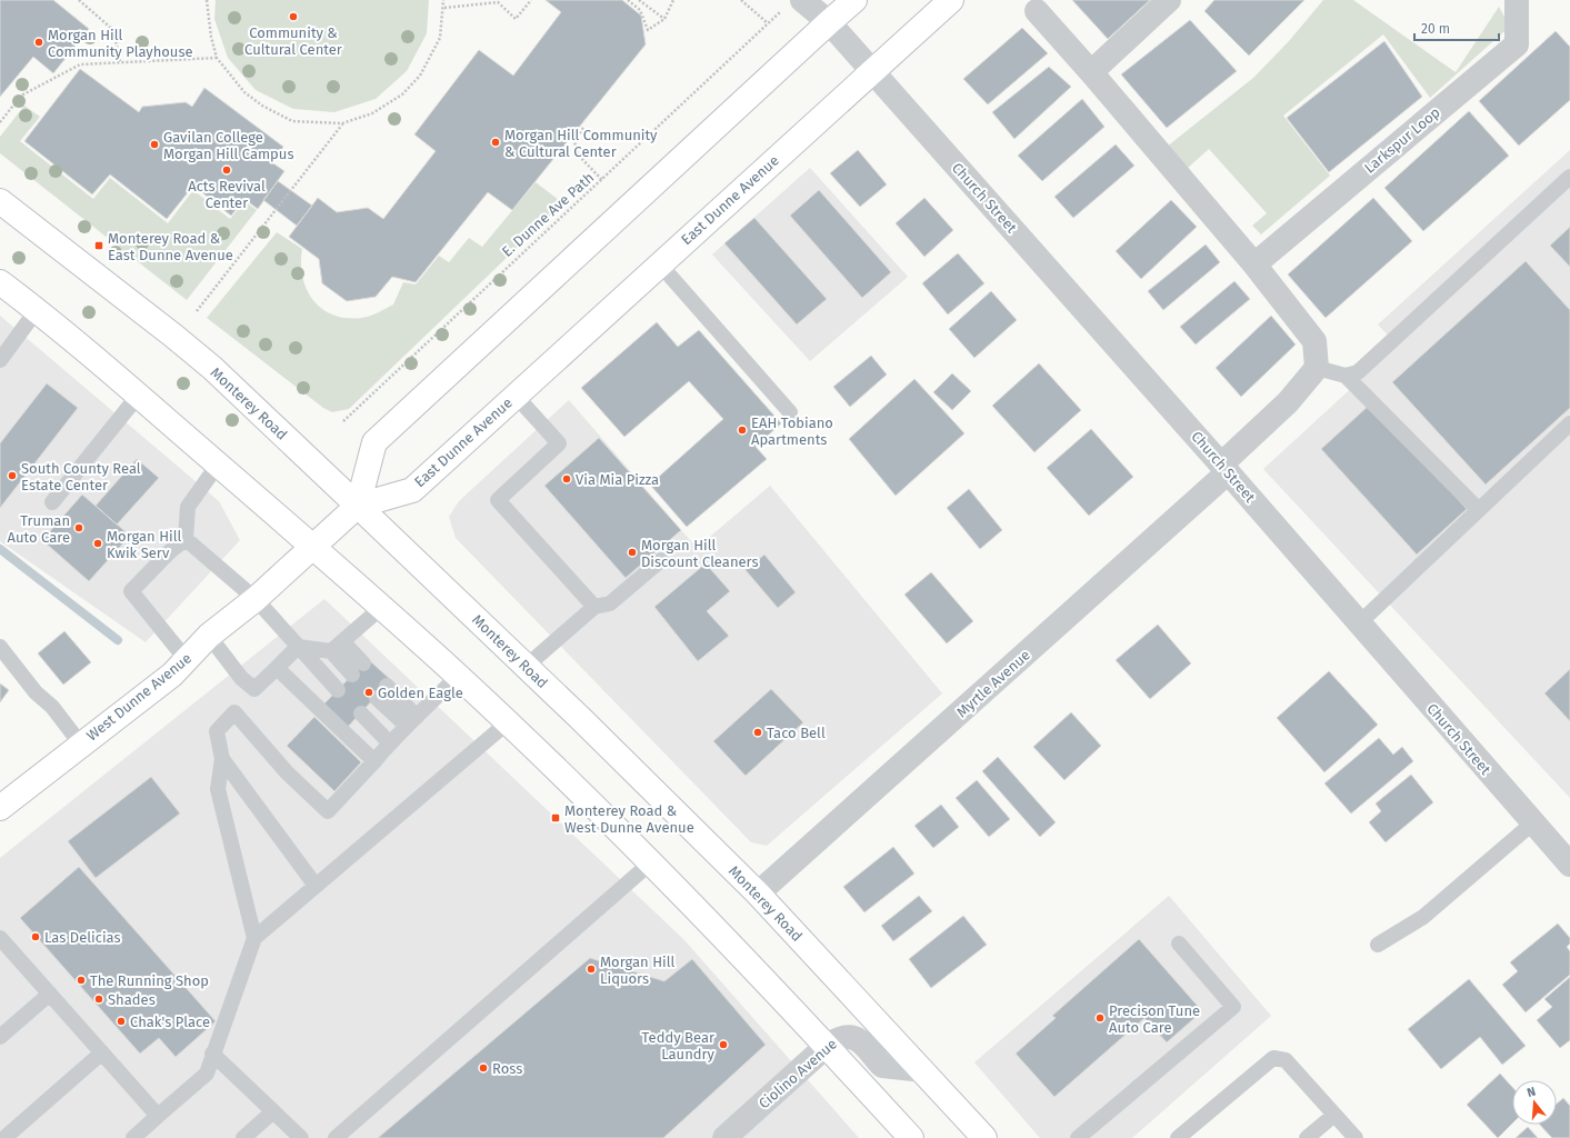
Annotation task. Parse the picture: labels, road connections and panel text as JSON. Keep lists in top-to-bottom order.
{
  "streets": {
    "main road": ["East Dunne Avenue", "Monterey Road", "West Dunne Avenue"],
    "street": [
      "Larkspur Loop",
      "Church Street",
      "Myrtle Avenue",
      "Ciolino Avenue"
    ],
    "path": ["E. Dunne Ave Path"]
  },
  "crossings": [
    ["Church Street", "East Dunne Avenue"],
    ["Church Street", "Myrtle Avenue"],
    ["East Dunne Avenue", "Monterey Road"],
    ["East Dunne Avenue", "West Dunne Avenue"],
    ["Monterey Road", "Myrtle Avenue"],
    ["Monterey Road", "West Dunne Avenue"],
    ["Monterey Road", "Ciolino Avenue"]
  ],
  "places": {
    "other": [
      "Community & Cultural Center",
      "Morgan Hill Community Playhouse",
      "Morgan Hill Community & Cultural Center",
      "Gavilan College Morgan Hill Campus",
      "Acts Revival Center",
      "EAH Tobiano Apartments",
      "South County Real Estate Center",
      "Via Mia Pizza",
      "Truman Auto Care",
      "Morgan Hill Kwik Serv",
      "Morgan Hill Discount Cleaners",
      "Golden Eagle",
      "Taco Bell",
      "Las Delicias",
      "Morgan Hill Liquors",
      "The Running Shop",
      "Shades",
      "Precison Tune Auto Care",
      "Chak's Place",
      "Teddy Bear Laundry",
      "Ross"
    ],
    "transit": ["Monterey Road & East Dunne Avenue", "Monterey Road & West Dunne Avenue"]
  },
  "scale_bar": "20 m",
  "north": "top"
}
